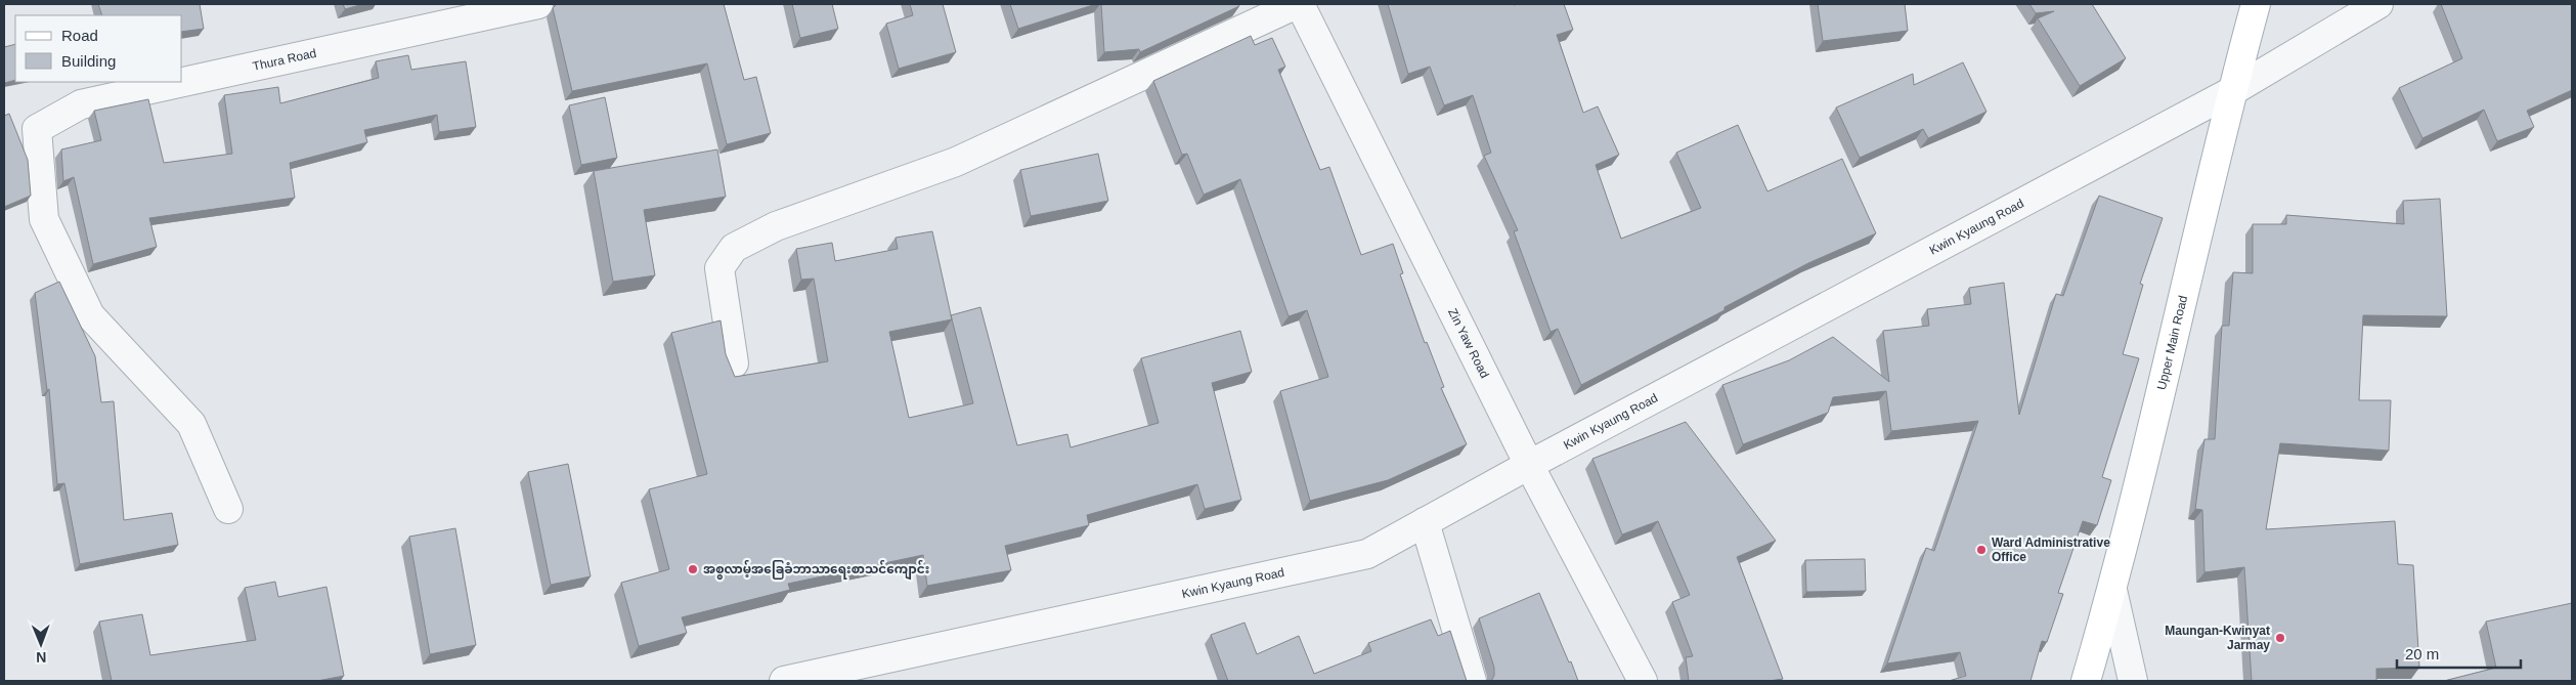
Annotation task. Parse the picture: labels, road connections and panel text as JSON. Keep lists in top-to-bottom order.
{
  "streets": {
    "main road": ["Upper Main Road"],
    "street": ["Thura Road", "Kwin Kyaung Road", "Zin Yaw Road"]
  },
  "crossings": [
    ["Kwin Kyaung Road", "Upper Main Road"],
    ["Kwin Kyaung Road", "Zin Yaw Road"]
  ],
  "places": ["Ward Administrative Office", "အစ္စလာမ့်အခြေခံဘာသာရေးစာသင်ကျောင်း", "Maungan-Kwinyat Jarmay"],
  "legend": ["Road", "Building"],
  "scale_bar": "20 m",
  "north": "bottom"
}
